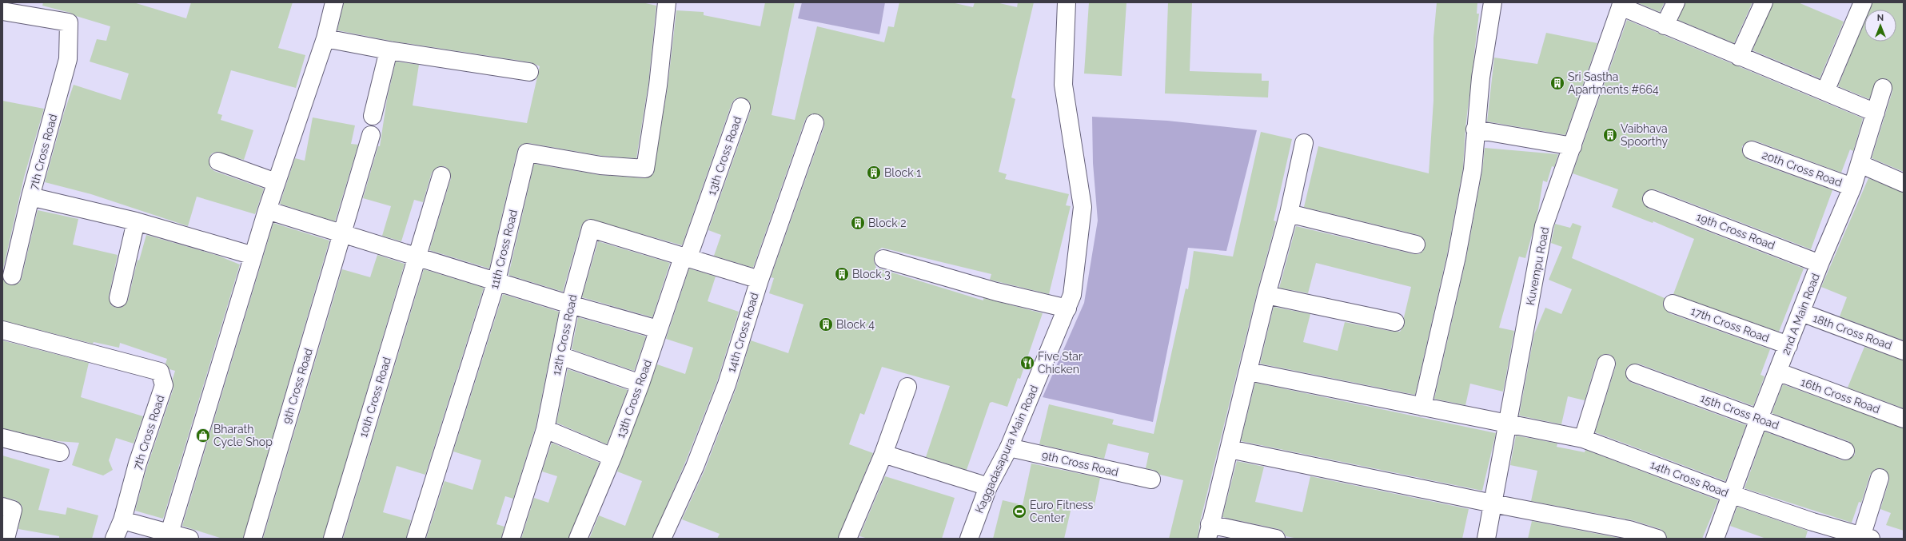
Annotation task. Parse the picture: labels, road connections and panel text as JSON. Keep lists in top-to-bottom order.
{
  "streets": {
    "street": [
      "7th Cross Road",
      "13th Cross Road",
      "20th Cross Road",
      "19th Cross Road",
      "11th Cross Road",
      "Kuvempu Road",
      "2nd A Main Road",
      "17th Cross Road",
      "18th Cross Road",
      "14th Cross Road",
      "12th Cross Road",
      "9th Cross Road",
      "16th Cross Road",
      "10th Cross Road",
      "15th Cross Road",
      "Kaggadasapura Main Road"
    ]
  },
  "crossings": [
    ["13th Cross Road", "12th Cross Road"],
    ["20th Cross Road", "2nd A Main Road"],
    ["19th Cross Road", "2nd A Main Road"],
    ["Kuvempu Road", "14th Cross Road"],
    ["2nd A Main Road", "17th Cross Road"],
    ["2nd A Main Road", "18th Cross Road"],
    ["2nd A Main Road", "14th Cross Road"],
    ["2nd A Main Road", "16th Cross Road"],
    ["2nd A Main Road", "15th Cross Road"],
    ["9th Cross Road", "Kaggadasapura Main Road"]
  ],
  "places": {
    "building": [
      "Sri Sastha Apartments #664",
      "Vaibhava Spoorthy",
      "Block 1",
      "Block 2",
      "Block 3",
      "Block 4"
    ],
    "restaurant": ["Five Star Chicken"],
    "shop": ["Bharath Cycle Shop"],
    "sports": ["Euro Fitness Center"]
  },
  "north": "top"
}
